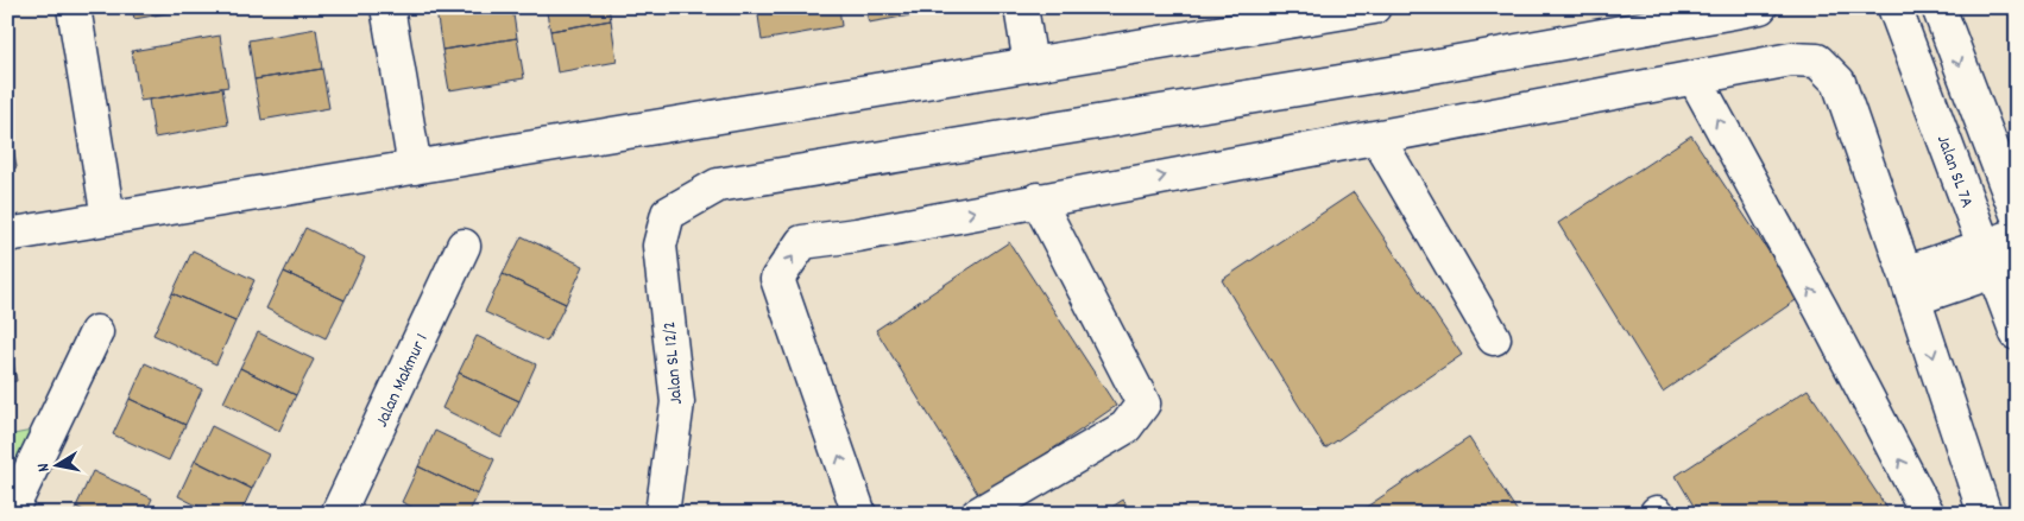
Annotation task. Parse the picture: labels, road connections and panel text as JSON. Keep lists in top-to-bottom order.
{
  "streets": {
    "street": ["Jalan SL 7A", "Jalan SL 12/2", "Jalan Makmur 1"]
  },
  "north": "left"
}
